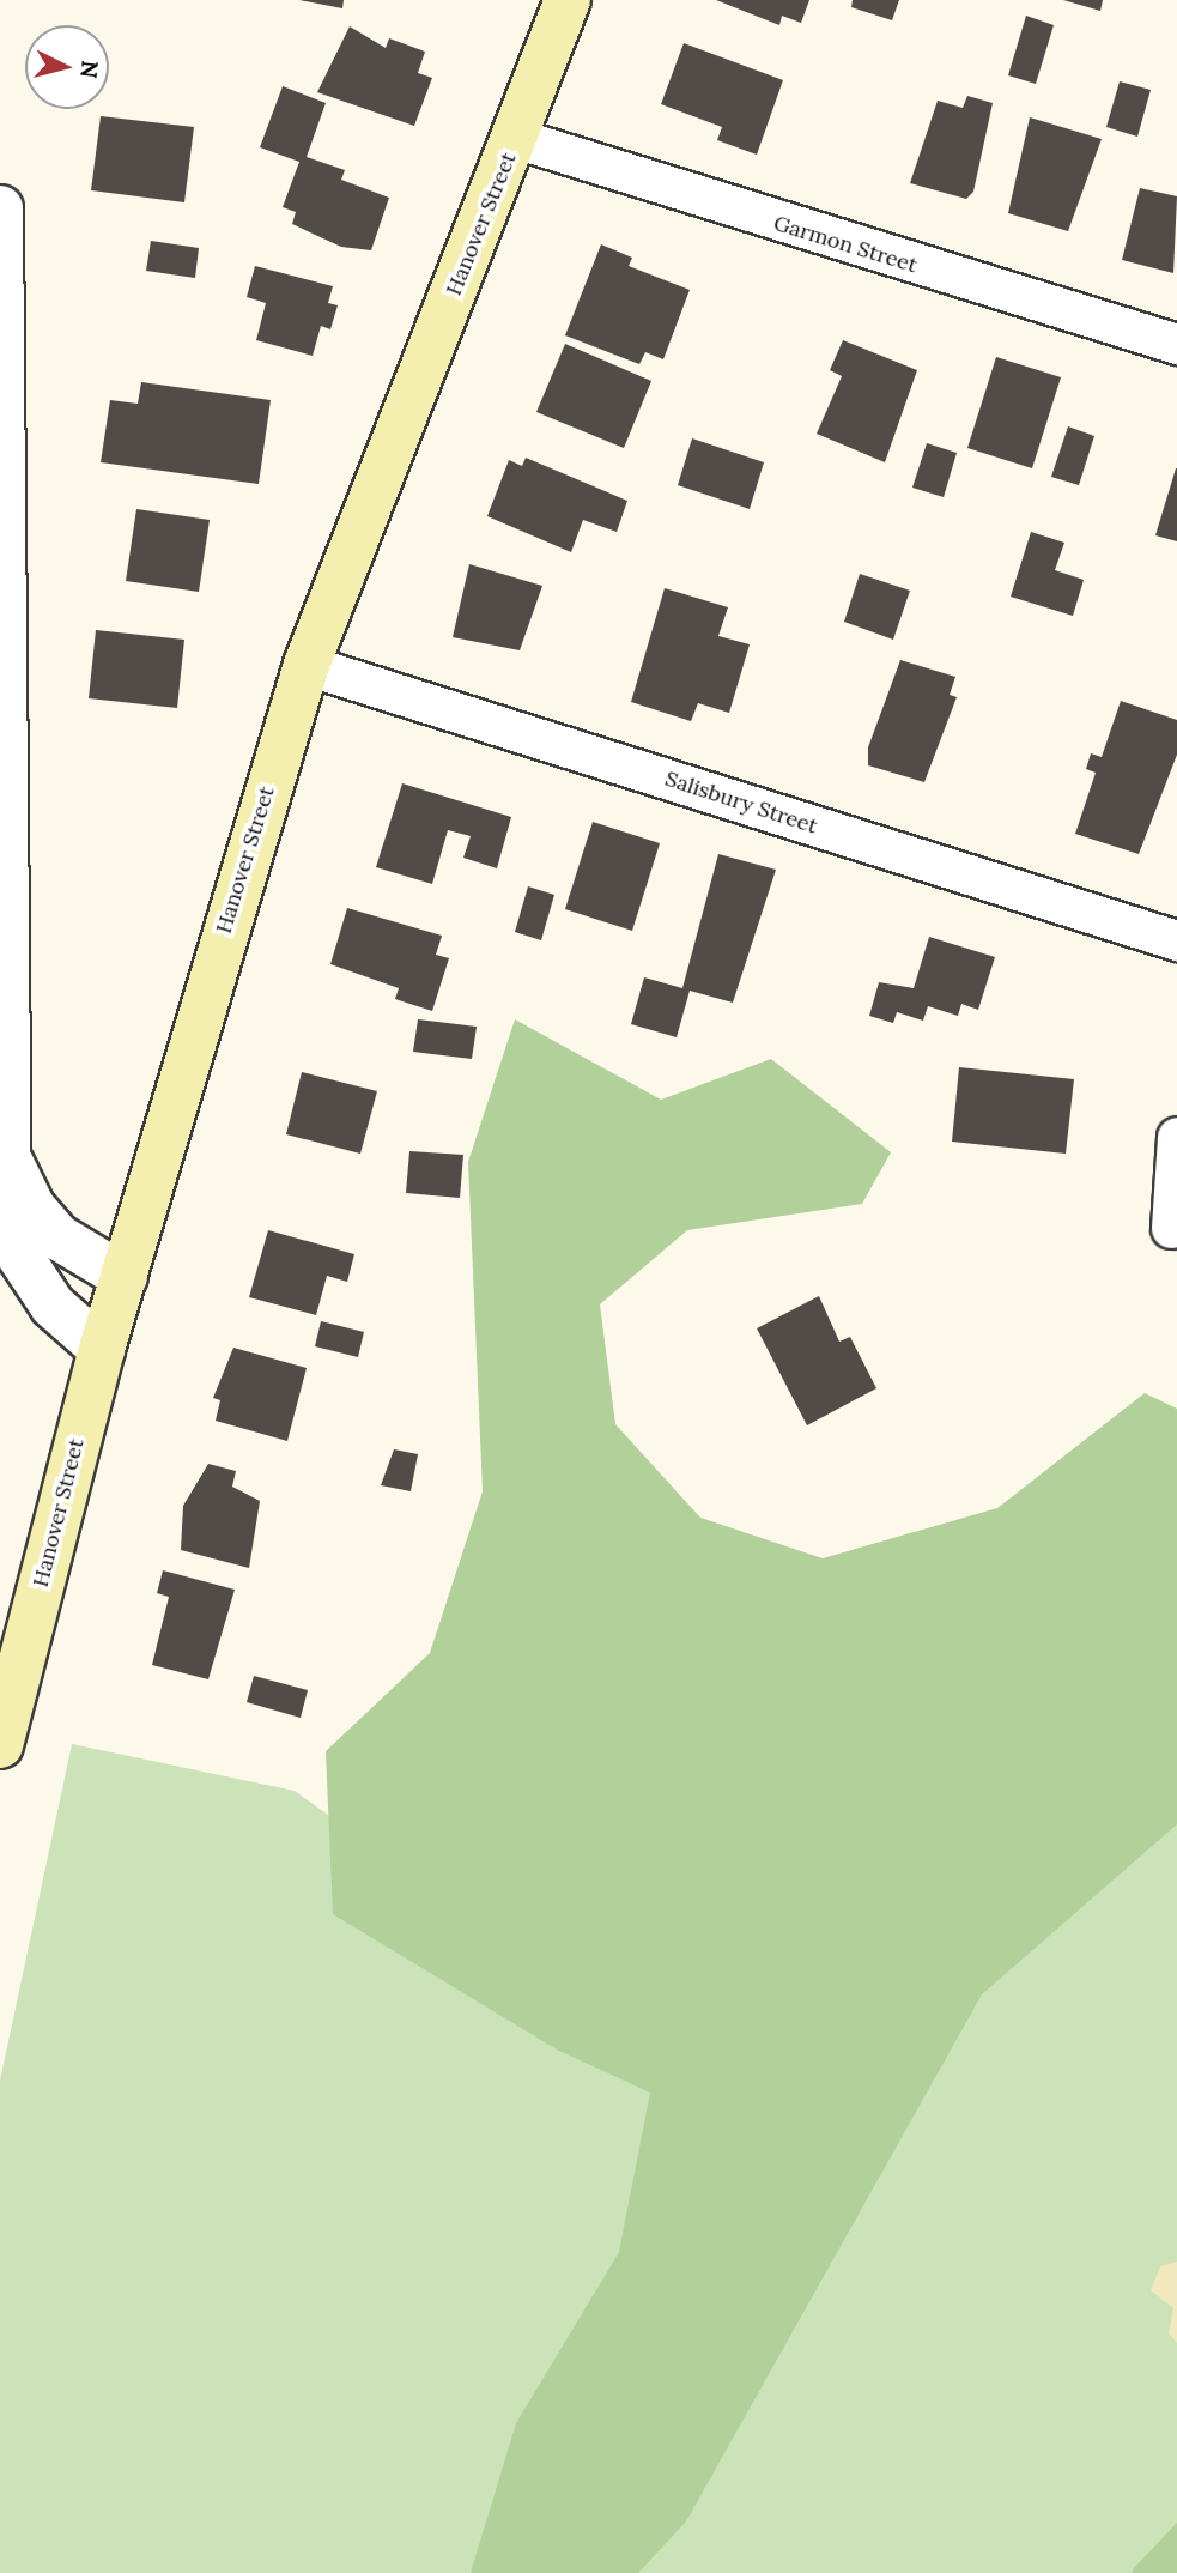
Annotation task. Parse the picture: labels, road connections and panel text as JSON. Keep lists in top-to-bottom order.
{
  "streets": {
    "main road": ["Hanover Street"],
    "street": ["Garmon Street", "Salisbury Street"]
  },
  "crossings": [
    ["Hanover Street", "Garmon Street"],
    ["Hanover Street", "Salisbury Street"]
  ],
  "north": "right"
}
